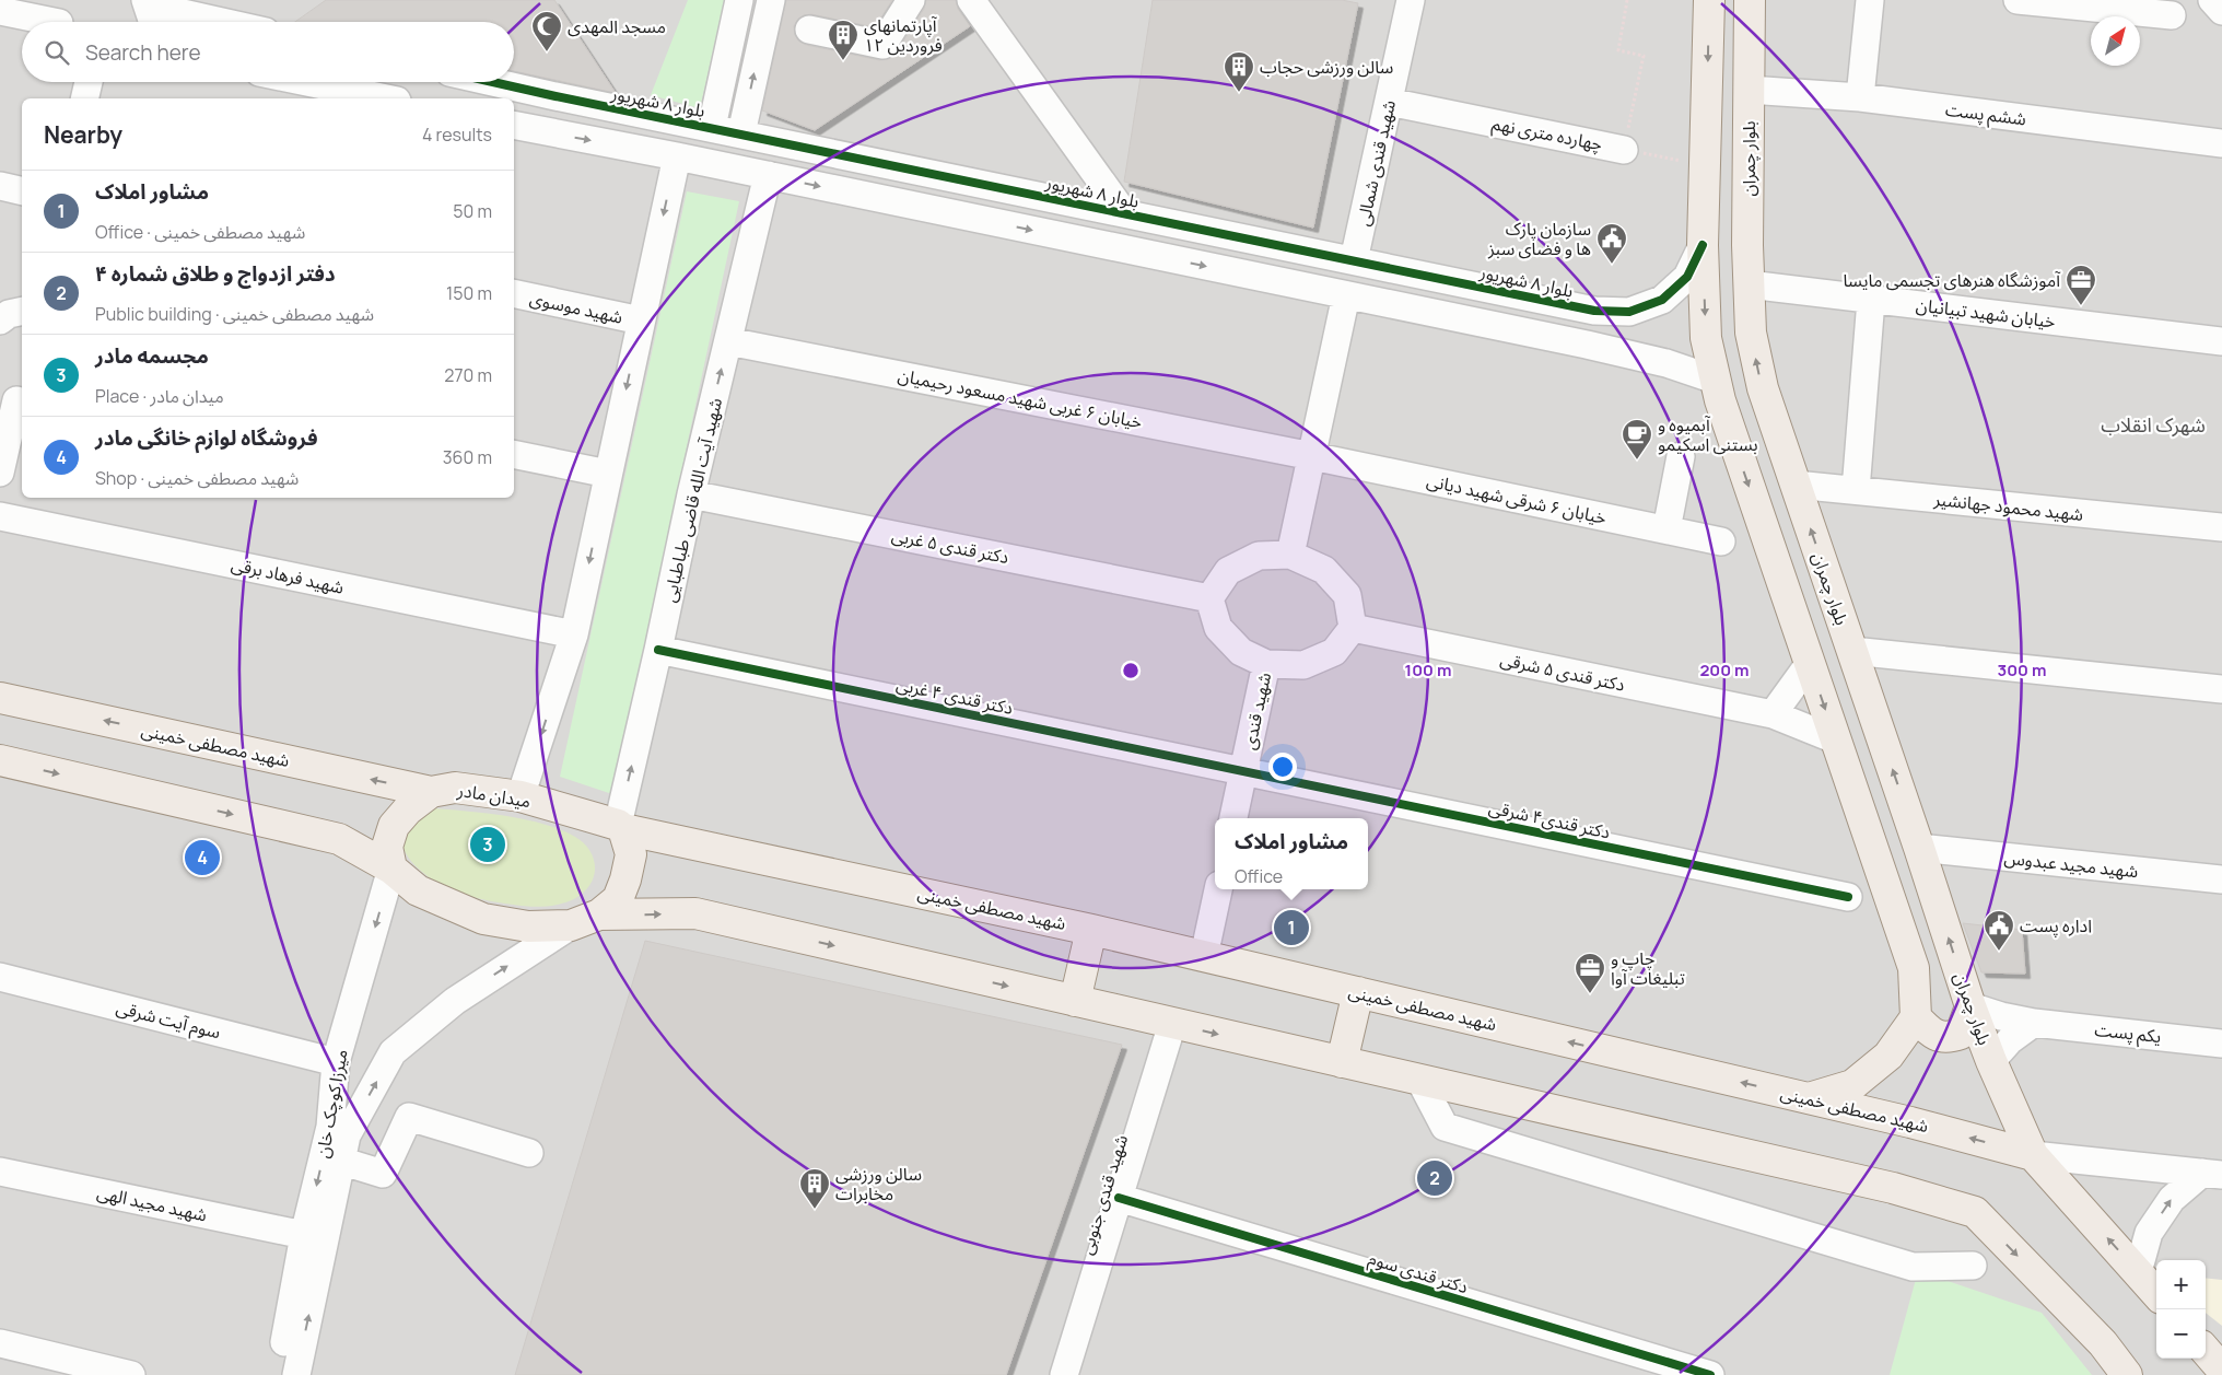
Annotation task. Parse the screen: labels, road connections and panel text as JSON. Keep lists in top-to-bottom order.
{
  "streets": {
    "main road": ["بلوار چمران", "شهید مصطفی خمینی", "میدان مادر"],
    "street": [
      "بلوار ۸ شهریور",
      "ششم پست",
      "چهارده متری نهم",
      "شهید قندی شمالی",
      "شهید موسوی",
      "خیابان شهید تبیانیان",
      "خیابان ۶ غربی شهید مسعود رحیمیان",
      "خیابان ۶ شرقی شهید دیانی",
      "شهید آیت الله قاضی طباطبایی",
      "شهید محمود جهانشیر",
      "دکتر قندی ۵ غربی",
      "شهید فرهاد برقی",
      "دکتر قندی ۵ شرقی",
      "دکتر قندی ۴ غربی",
      "شهید قندی",
      "دکتر قندی۴ شرقی",
      "شهید مجید عبدوس",
      "سوم آیت شرقی",
      "یکم پست",
      "میرزا کوچک خان",
      "شهید قندی جنوبی",
      "شهید مجید الهی",
      "دکتر قندی سوم"
    ]
  },
  "crossings": [
    ["بلوار ۸ شهریور", "شهید قندی شمالی"],
    ["ششم پست", "بلوار چمران"],
    ["چهارده متری نهم", "شهید قندی شمالی"],
    ["بلوار چمران", "خیابان شهید تبیانیان"],
    ["بلوار چمران", "شهید محمود جهانشیر"],
    ["بلوار چمران", "شهید مصطفی خمینی"],
    ["بلوار چمران", "شهید مجید عبدوس"],
    ["بلوار چمران", "یکم پست"],
    ["خیابان ۶ غربی شهید مسعود رحیمیان", "خیابان ۶ شرقی شهید دیانی"],
    ["خیابان ۶ غربی شهید مسعود رحیمیان", "شهید آیت الله قاضی طباطبایی"],
    ["شهید آیت الله قاضی طباطبایی", "دکتر قندی ۵ غربی"],
    ["شهید آیت الله قاضی طباطبایی", "دکتر قندی ۴ غربی"],
    ["شهید آیت الله قاضی طباطبایی", "شهید مصطفی خمینی"],
    ["شهید آیت الله قاضی طباطبایی", "میدان مادر"],
    ["دکتر قندی ۵ غربی", "دکتر قندی ۵ شرقی"],
    ["دکتر قندی ۵ غربی", "شهید قندی"],
    ["دکتر قندی ۵ شرقی", "شهید قندی"],
    ["دکتر قندی ۴ غربی", "شهید قندی"],
    ["دکتر قندی ۴ غربی", "دکتر قندی۴ شرقی"],
    ["شهید قندی", "دکتر قندی۴ شرقی"],
    ["شهید مصطفی خمینی", "میدان مادر"],
    ["میدان مادر", "میرزا کوچک خان"],
    ["سوم آیت شرقی", "میرزا کوچک خان"],
    ["میرزا کوچک خان", "شهید مجید الهی"],
    ["شهید قندی جنوبی", "دکتر قندی سوم"]
  ],
  "districts": ["شهرک انقلاب"],
  "places": {
    "mosque": ["مسجد المهدی"],
    "building": ["آپارتمانهای ۱۲ فروردین", "سالن ورزشی حجاب", "سالن ورزشی مخابرات"],
    "public building": ["سازمان پارک ها و فضای سبز", "اداره پست"],
    "office": ["آموزشگاه هنرهای تجسمی مایسا", "چاپ و تبلیغات آوا"],
    "cafe": ["آبمیوه و بستنی اسکیمو"]
  },
  "north": "top right",
  "page": {
    "search": "Search here",
    "heading": ["Nearby", "4 results"],
    "list": [
      {
        "mark": "1",
        "name": "مشاور املاک",
        "note": "Office · شهید مصطفی خمینی",
        "value": "50 m"
      },
      {
        "mark": "2",
        "name": "دفتر ازدواج و طلاق شماره ۴",
        "note": "Public building · شهید مصطفی خمینی",
        "value": "150 m"
      },
      {
        "mark": "3",
        "name": "مجسمه مادر",
        "note": "Place · میدان مادر",
        "value": "270 m"
      },
      {
        "mark": "4",
        "name": "فروشگاه لوازم خانگی مادر",
        "note": "Shop · شهید مصطفی خمینی",
        "value": "360 m"
      }
    ],
    "popup": ["مشاور املاک", "Office"],
    "pins": [
      "3",
      "4",
      "1",
      "2"
    ],
    "map_buttons": ["+", "−"]
  },
  "rings": ["100 m", "200 m", "300 m"]
}
